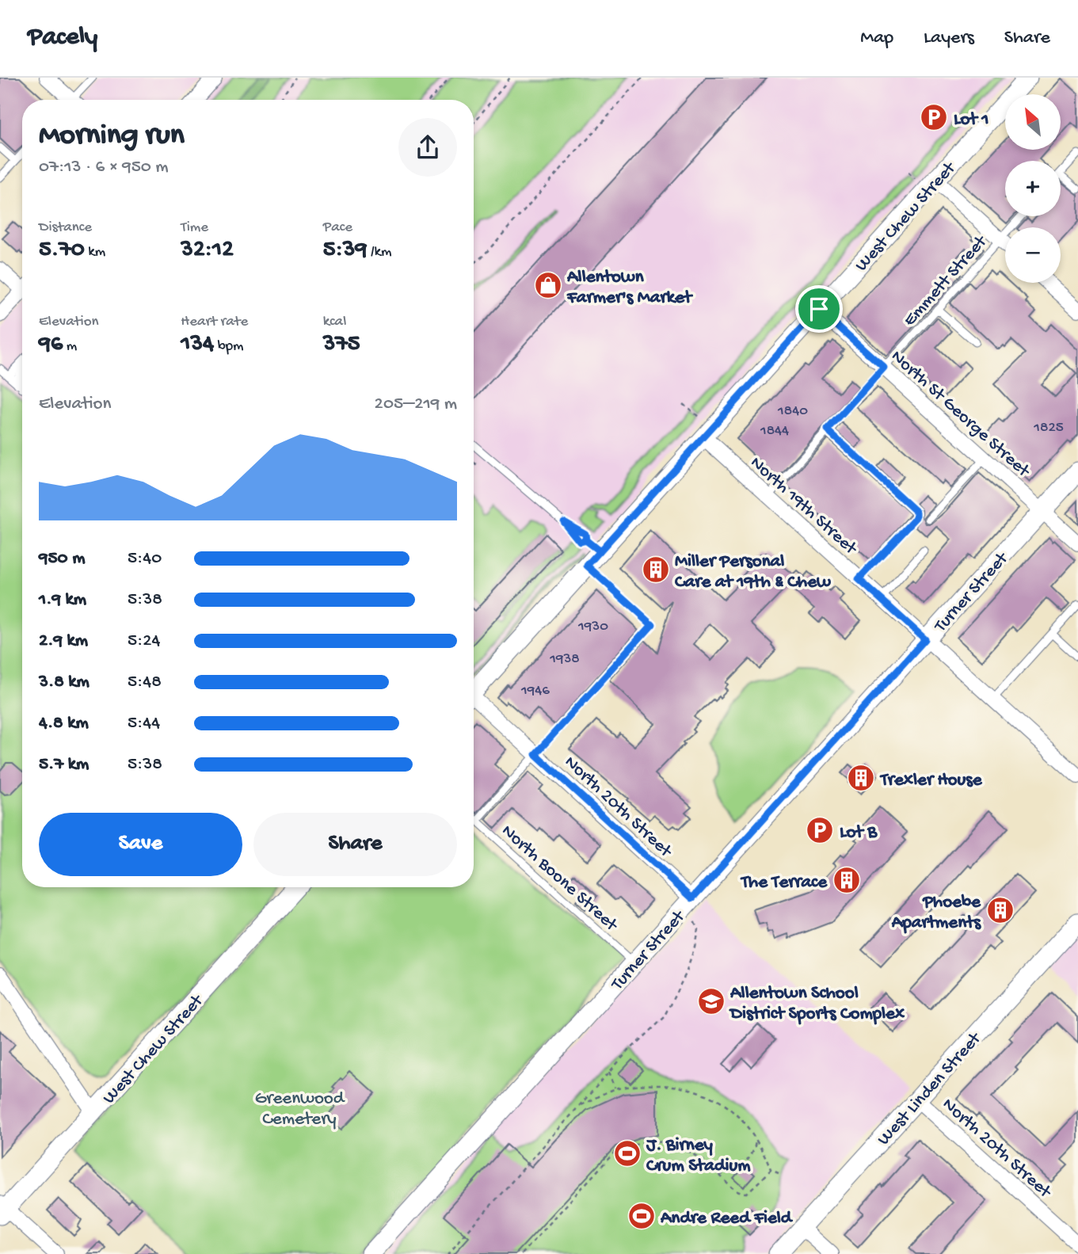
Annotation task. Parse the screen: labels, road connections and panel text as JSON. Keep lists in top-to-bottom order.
{
  "streets": {
    "street": [
      "West Chew Street",
      "North St George Street",
      "North 19th Street",
      "Turner Street",
      "North 20th Street",
      "West Linden Street"
    ],
    "lane": ["Emmett Street", "North Boone Street"]
  },
  "crossings": [
    ["West Chew Street", "North St George Street"],
    ["West Chew Street", "North 19th Street"],
    ["Emmett Street", "North St George Street"],
    ["Emmett Street", "North 19th Street"],
    ["North St George Street", "Turner Street"],
    ["North 19th Street", "Turner Street"],
    ["Turner Street", "North 20th Street"],
    ["Turner Street", "North Boone Street"],
    ["North 20th Street", "West Linden Street"]
  ],
  "parks": ["Greenwood Cemetery"],
  "places": {
    "parking": ["Lot 1", "Lot B"],
    "shop": ["Allentown Farmer's Market"],
    "building": [
      "Miller Personal Care at 19th & Chew",
      "Trexler House",
      "The Terrace",
      "Phoebe Apartments"
    ],
    "school or university": ["Allentown School District Sports Complex"],
    "sports": ["J. Birney Crum Stadium", "Andre Reed Field"]
  },
  "house_numbers": [
    "1840",
    "1825",
    "1844",
    "1930",
    "1938",
    "1946"
  ],
  "north": "top left",
  "page": {
    "header": "Pacely",
    "nav": ["Map", "Layers", "Share"],
    "map_buttons": ["+", "−"],
    "heading": ["Morning run", "07:13 · 6 × 950 m"],
    "stats": [
      ["Distance", "5.70 km"],
      ["Time", "32:12"],
      ["Pace", "5:39 /km"],
      ["Elevation", "96 m"],
      ["Heart rate", "134 bpm"],
      ["kcal", "375"]
    ],
    "chart": ["Elevation", "205–219 m"],
    "list": [
      {
        "name": "950 m",
        "note": "5:40"
      },
      {
        "name": "1.9 km",
        "note": "5:38"
      },
      {
        "name": "2.9 km",
        "note": "5:24"
      },
      {
        "name": "3.8 km",
        "note": "5:48"
      },
      {
        "name": "4.8 km",
        "note": "5:44"
      },
      {
        "name": "5.7 km",
        "note": "5:38"
      }
    ],
    "buttons": ["Save", "Share"]
  }
}
